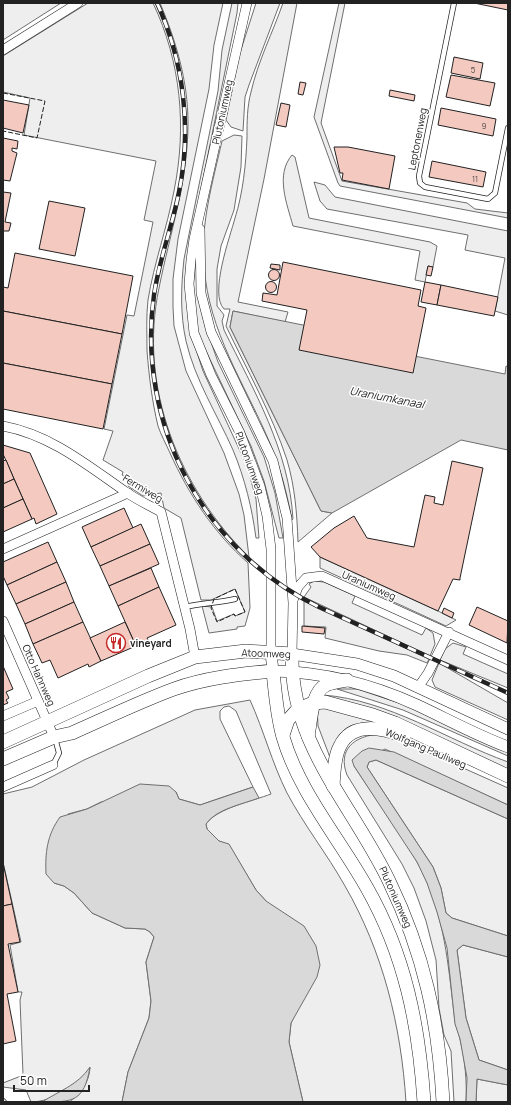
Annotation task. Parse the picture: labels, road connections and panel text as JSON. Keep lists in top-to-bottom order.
{
  "streets": {
    "main road": ["Plutoniumweg", "Atoomweg", "Wolfgang Pauliweg"],
    "street": ["Fermiweg", "Uraniumweg", "Otto Hahnweg"],
    "lane": ["Leptonenweg"]
  },
  "crossings": [
    ["Plutoniumweg", "Uraniumweg"],
    ["Plutoniumweg", "Atoomweg"],
    ["Plutoniumweg", "Wolfgang Pauliweg"],
    ["Fermiweg", "Atoomweg"],
    ["Atoomweg", "Otto Hahnweg"]
  ],
  "water": ["Uraniumkanaal"],
  "places": {
    "restaurant": ["vineyard"]
  },
  "house_numbers": ["5", "9", "11"],
  "scale_bar": "50 m"
}
